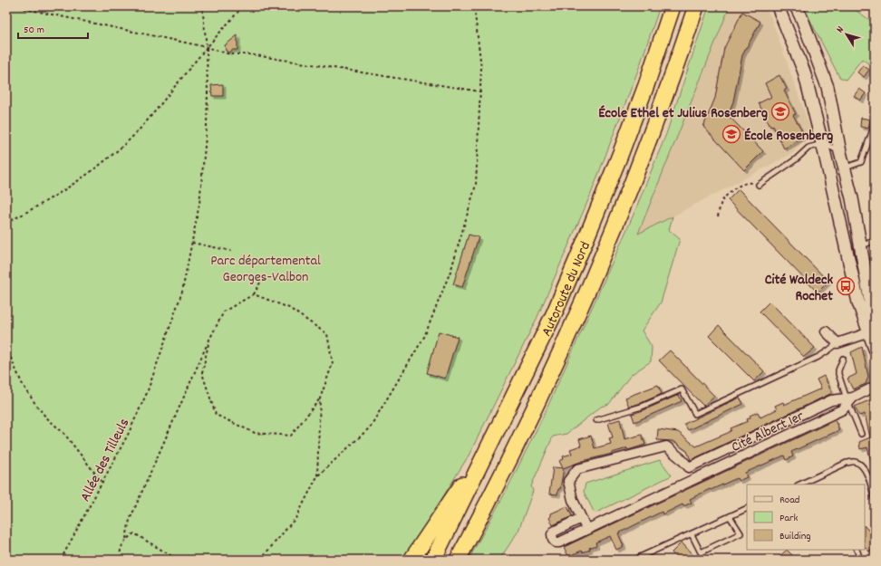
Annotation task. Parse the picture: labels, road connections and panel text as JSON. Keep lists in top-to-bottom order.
{
  "streets": {
    "highway": ["Autoroute du Nord"],
    "street": ["Cité Albert 1er"],
    "path": ["Allée des Tilleuls"]
  },
  "parks": ["Parc départemental Georges-Valbon"],
  "places": {
    "school or university": ["École Ethel et Julius Rosenberg", "École Rosenberg"],
    "bus stop": ["Cité Waldeck Rochet"]
  },
  "legend": ["Road", "Park", "Building"],
  "scale_bar": "50 m",
  "north": "top left"
}
